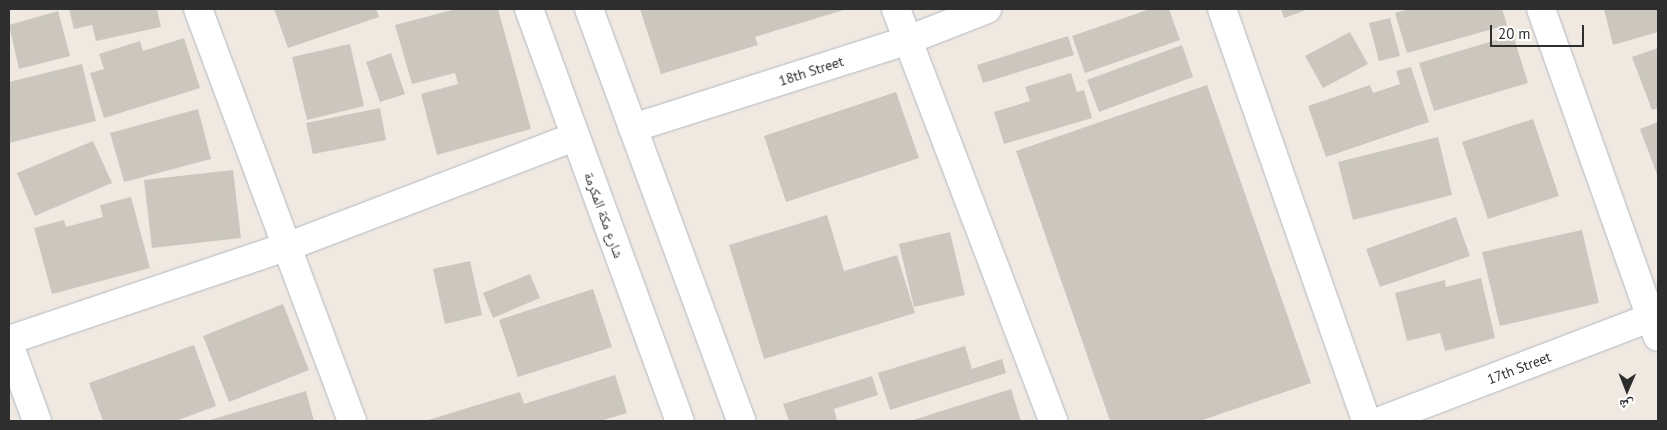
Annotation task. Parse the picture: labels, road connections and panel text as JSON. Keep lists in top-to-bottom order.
{
  "streets": {
    "street": ["18th Street", "شارع مكة المكرمة", "17th Street"]
  },
  "scale_bar": "20 m",
  "north": "bottom"
}
